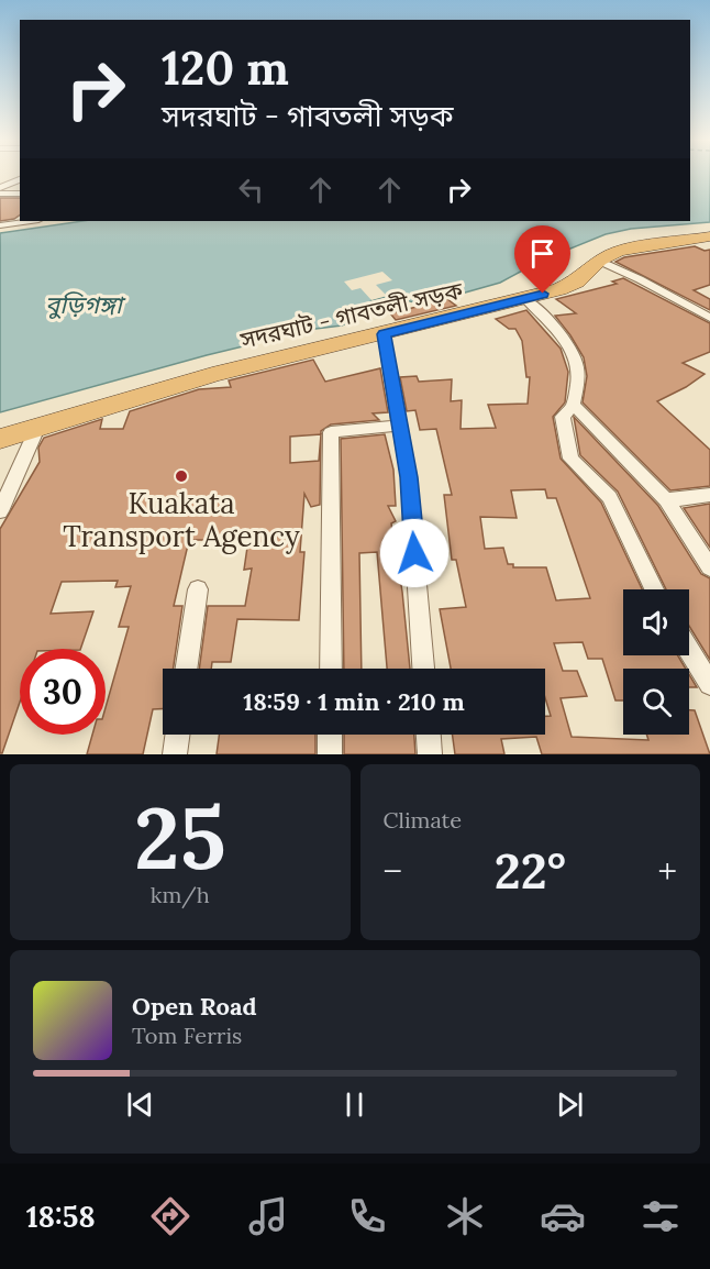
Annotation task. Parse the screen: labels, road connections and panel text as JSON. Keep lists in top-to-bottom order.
{
  "streets": {
    "highway": ["সদরঘাট - গাবতলী সড়ক"]
  },
  "water": ["বুড়িগঙ্গা"],
  "places": ["Kuakata Transport Agency"],
  "page": {
    "turn": ["120 m", "সদরঘাট - গাবতলী সড়ক"],
    "limit": "30",
    "trip": "18:59 · 1 min · 210 m",
    "tile": [
      ["25", "km/h"],
      "Climate"
    ],
    "heat": ["−", "22°", "+"],
    "song": ["Open Road", "Tom Ferris"],
    "tabs": "18:58"
  }
}
